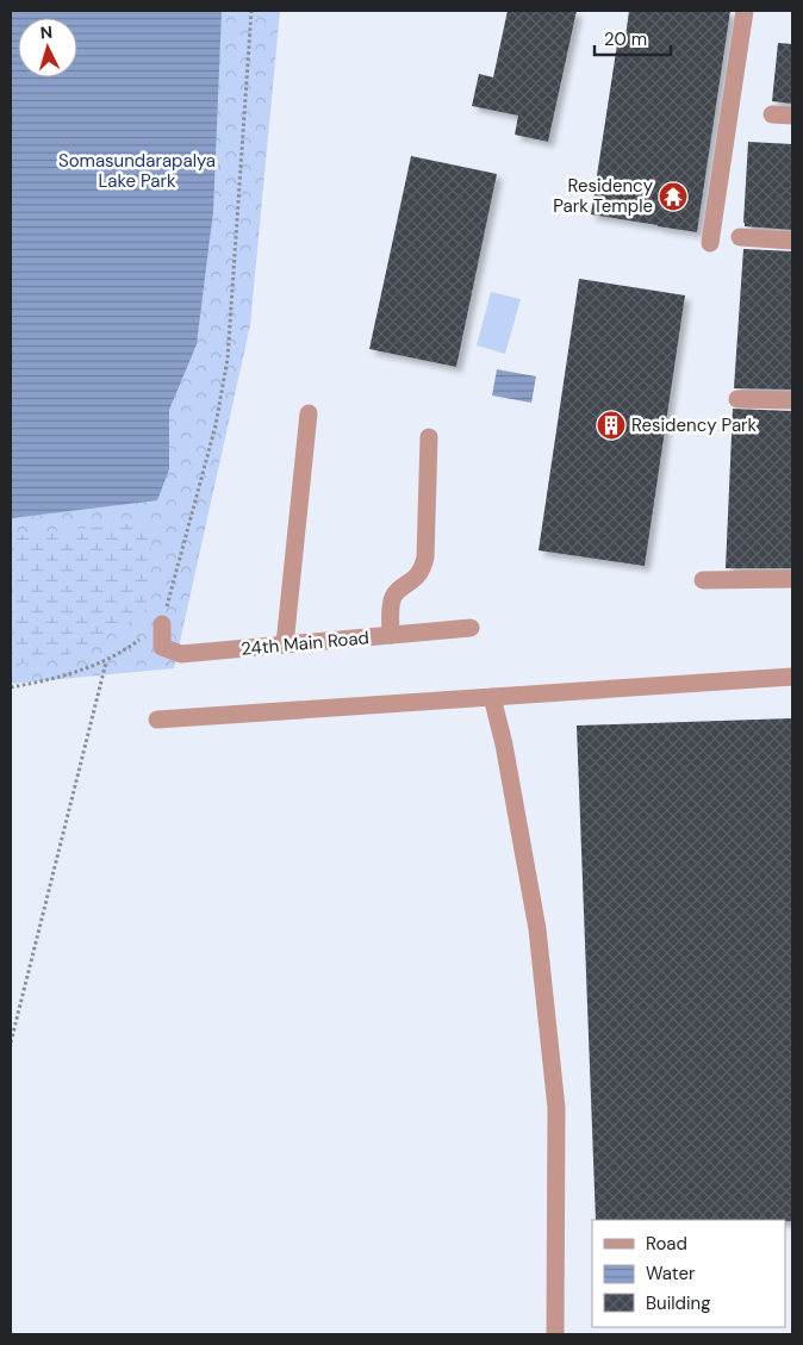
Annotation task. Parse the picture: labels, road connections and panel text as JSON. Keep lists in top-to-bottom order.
{
  "streets": {
    "street": ["24th Main Road"]
  },
  "parks": ["Somasundarapalya Lake Park"],
  "places": {
    "temple": ["Residency Park Temple"],
    "building": ["Residency Park"]
  },
  "legend": ["Road", "Water", "Building"],
  "scale_bar": "20 m",
  "north": "top"
}
